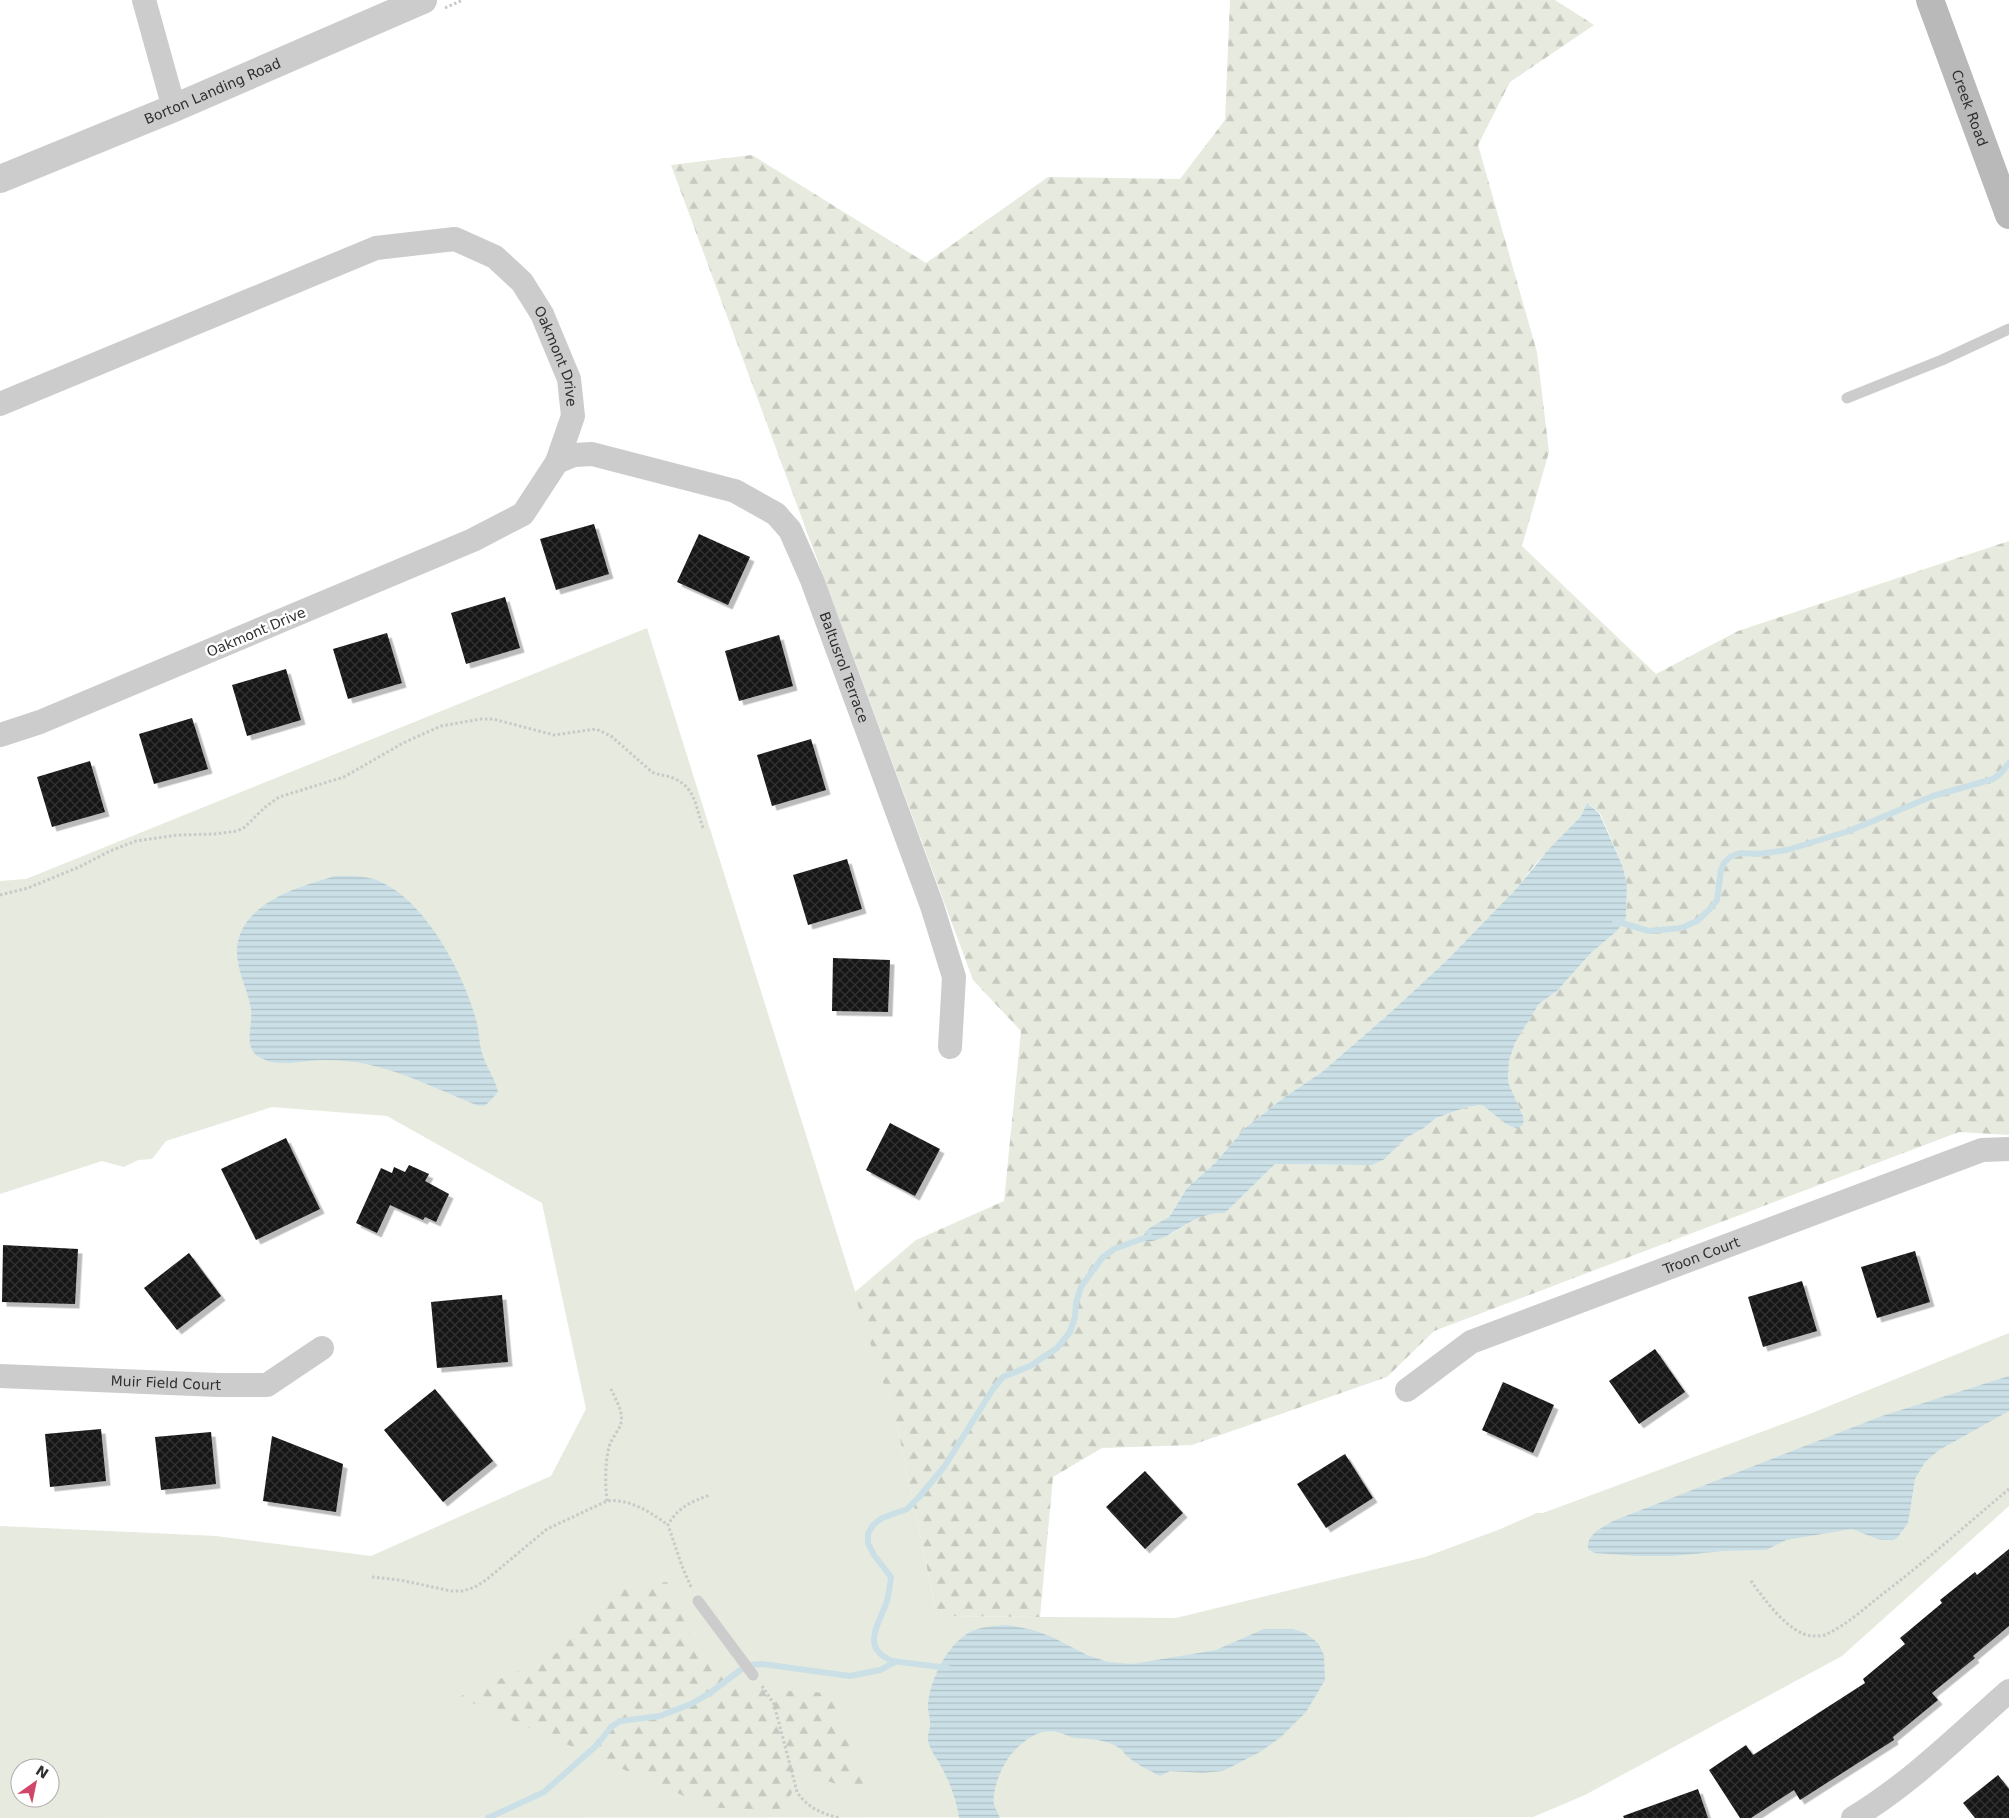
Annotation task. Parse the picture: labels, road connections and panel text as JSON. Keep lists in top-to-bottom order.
{
  "streets": {
    "main road": ["Creek Road"],
    "street": [
      "Borton Landing Road",
      "Oakmont Drive",
      "Baltusrol Terrace",
      "Troon Court",
      "Muir Field Court"
    ]
  },
  "crossings": [
    ["Oakmont Drive", "Baltusrol Terrace"]
  ],
  "north": "top right"
}
